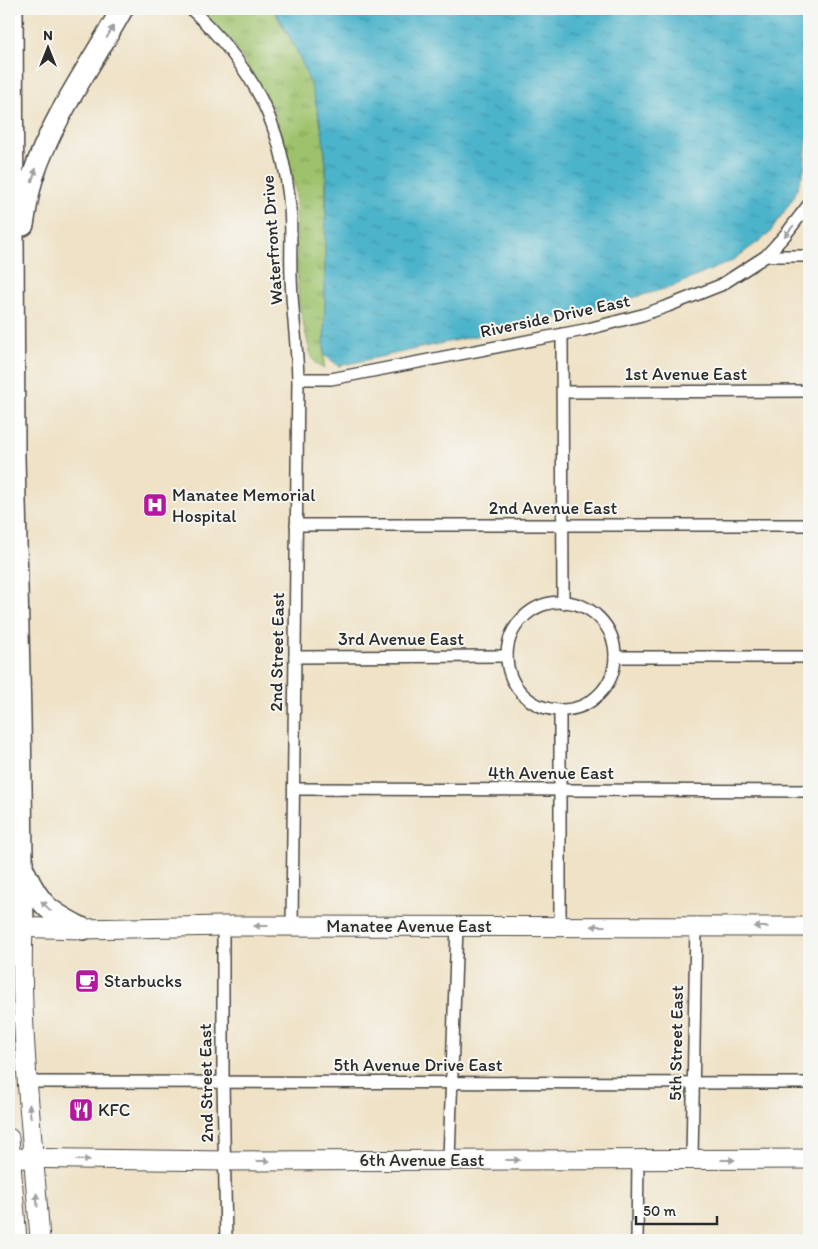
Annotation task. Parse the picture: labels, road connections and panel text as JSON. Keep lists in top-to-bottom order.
{
  "streets": {
    "main road": ["Manatee Avenue East", "6th Avenue East"],
    "street": [
      "Waterfront Drive",
      "Riverside Drive East",
      "1st Avenue East",
      "2nd Avenue East",
      "3rd Avenue East",
      "2nd Street East",
      "4th Avenue East",
      "5th Street East",
      "5th Avenue Drive East"
    ]
  },
  "crossings": [
    ["Waterfront Drive", "Riverside Drive East"],
    ["Waterfront Drive", "2nd Street East"],
    ["Riverside Drive East", "2nd Street East"],
    ["2nd Avenue East", "2nd Street East"],
    ["3rd Avenue East", "2nd Street East"],
    ["2nd Street East", "4th Avenue East"],
    ["2nd Street East", "Manatee Avenue East"],
    ["2nd Street East", "5th Avenue Drive East"],
    ["2nd Street East", "6th Avenue East"],
    ["Manatee Avenue East", "5th Street East"],
    ["5th Street East", "5th Avenue Drive East"],
    ["5th Street East", "6th Avenue East"]
  ],
  "one_way": ["Manatee Avenue East", "6th Avenue East"],
  "places": {
    "hospital": ["Manatee Memorial Hospital"],
    "cafe": ["Starbucks"],
    "restaurant": ["KFC"]
  },
  "scale_bar": "50 m",
  "north": "top"
}
